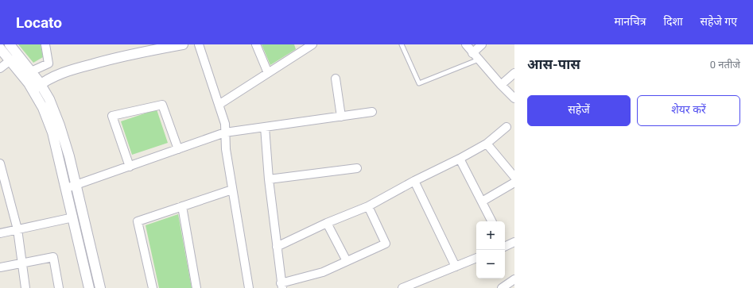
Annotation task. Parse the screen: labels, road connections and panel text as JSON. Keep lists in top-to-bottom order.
{
  "page": {
    "header": "Locato",
    "nav": ["मानचित्र", "दिशा", "सहेजे गए"],
    "heading": ["आस-पास", "0 नतीजे"],
    "buttons": ["सहेजें", "शेयर करें"],
    "map_buttons": ["+", "−"]
  }
}
